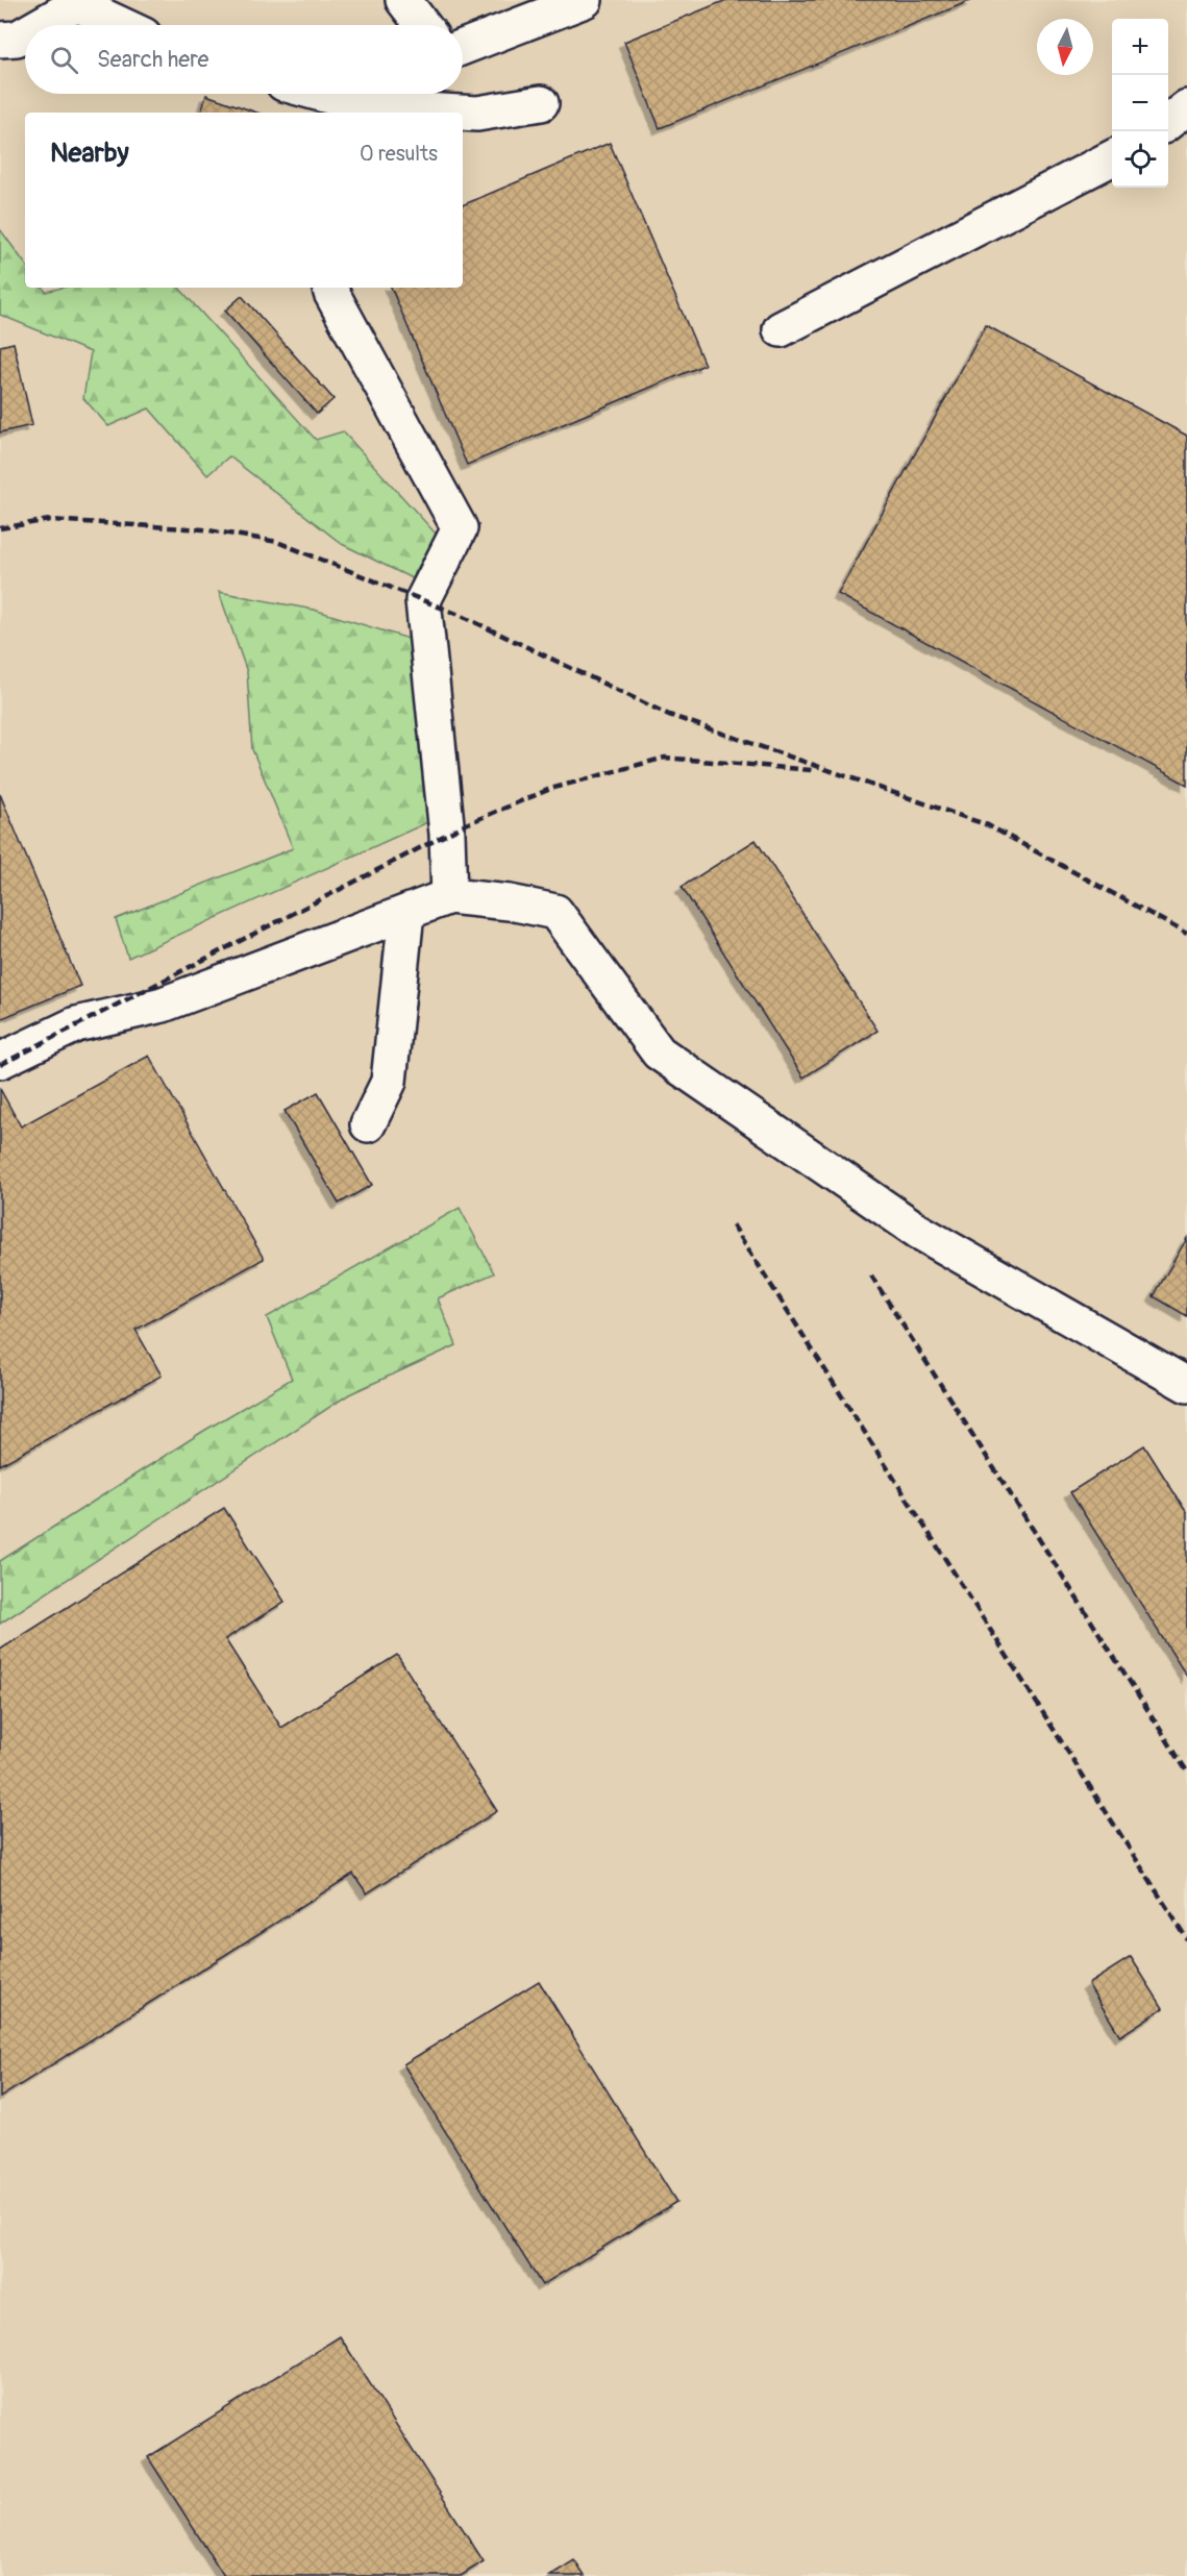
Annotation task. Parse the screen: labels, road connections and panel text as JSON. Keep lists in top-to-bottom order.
{
  "north": "bottom",
  "page": {
    "map_buttons": ["+", "−"],
    "search": "Search here",
    "heading": ["Nearby", "0 results"]
  }
}
